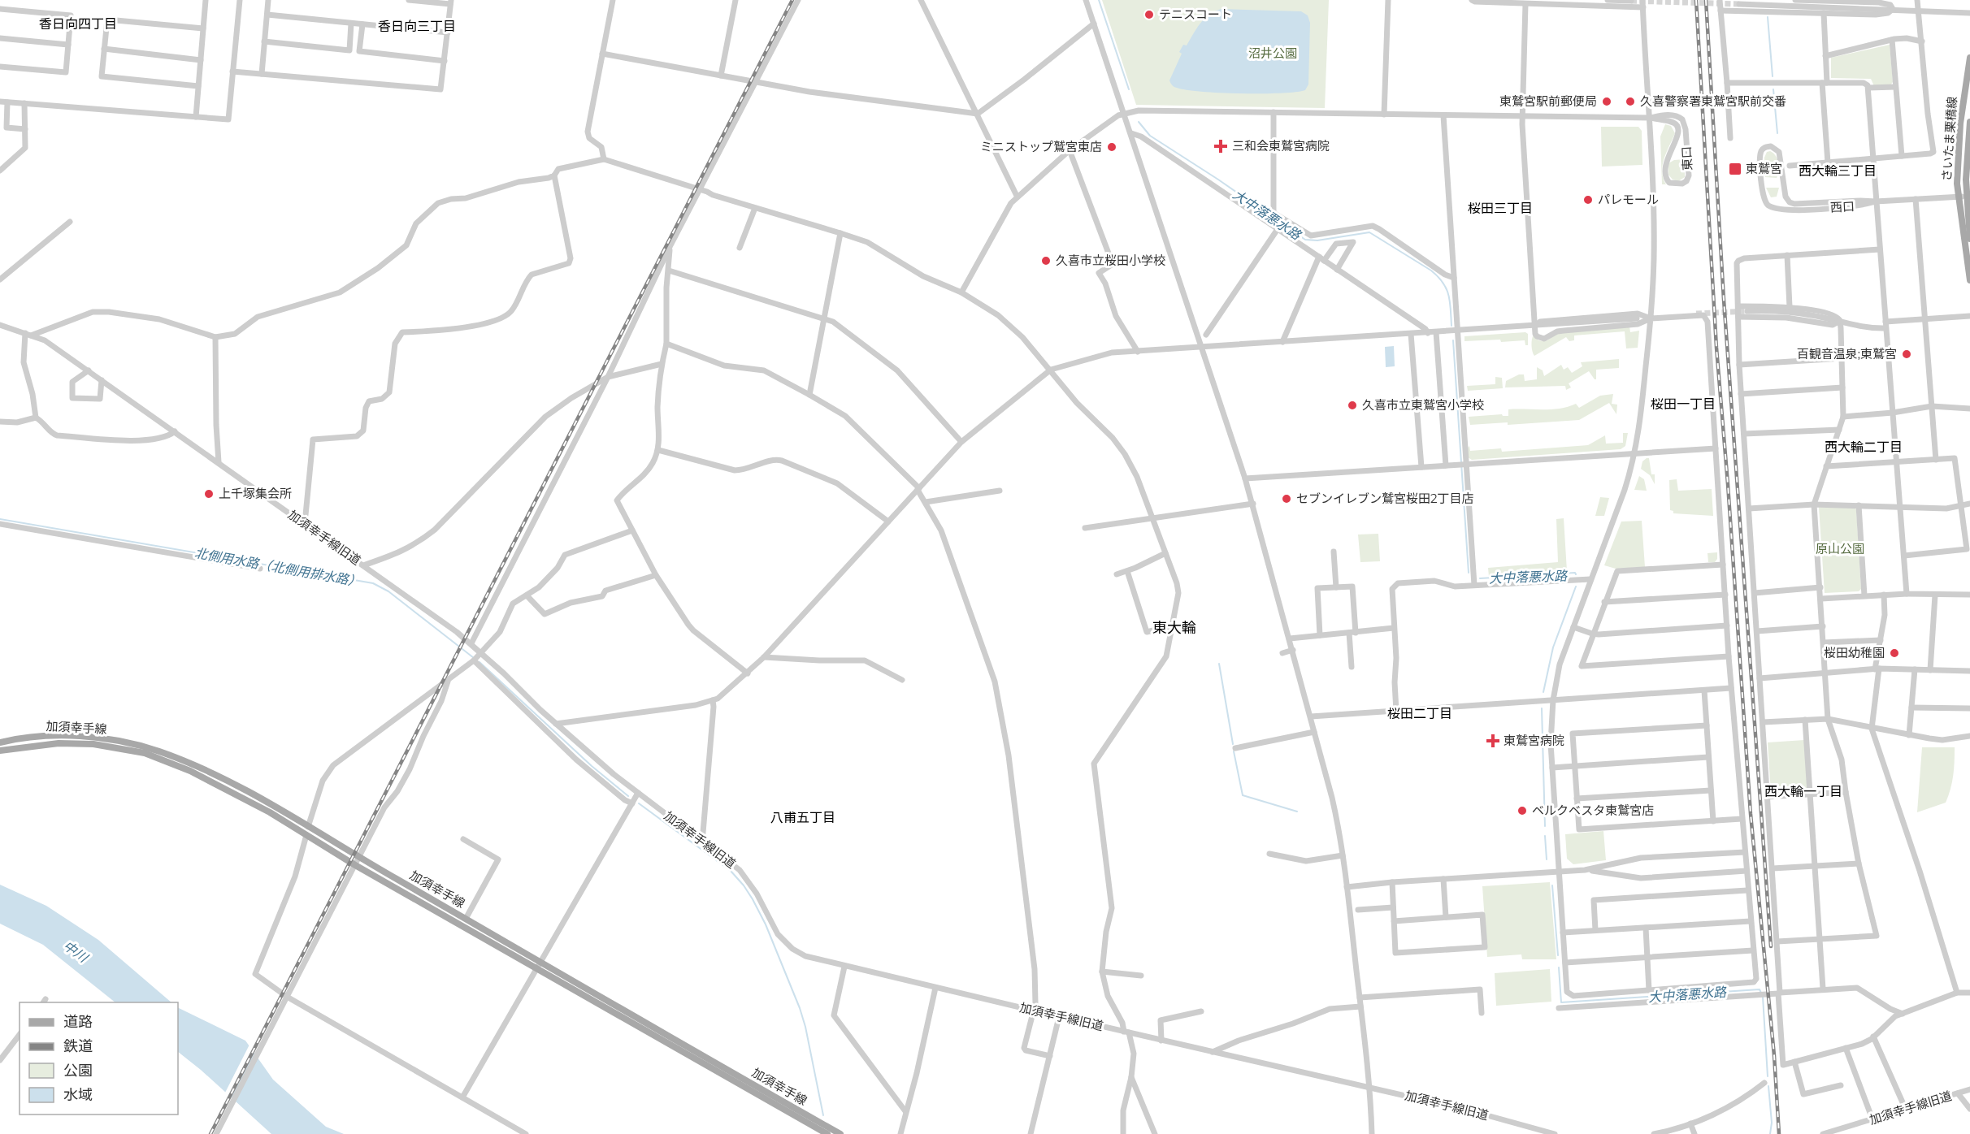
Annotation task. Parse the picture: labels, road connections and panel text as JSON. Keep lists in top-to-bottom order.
{
  "streets": {
    "main road": ["さいたま栗橋線", "加須幸手線"],
    "street": ["東口", "西口", "加須幸手線旧道"]
  },
  "districts": [
    "香日向四丁目",
    "香日向三丁目",
    "西大輪三丁目",
    "桜田三丁目",
    "桜田一丁目",
    "西大輪二丁目",
    "東大輪",
    "桜田二丁目",
    "西大輪一丁目",
    "八甫五丁目"
  ],
  "water": ["大中落悪水路", "北側用水路（北側用排水路）", "中川"],
  "parks": ["沼井公園", "原山公園"],
  "places": {
    "other": [
      "テニスコート",
      "東鷲宮駅前郵便局",
      "久喜警察署東鷲宮駅前交番",
      "ミニストップ鷲宮東店",
      "パレモール",
      "久喜市立桜田小学校",
      "百観音温泉;東鷲宮",
      "久喜市立東鷲宮小学校",
      "上千塚集会所",
      "セブンイレブン鷲宮桜田2丁目店",
      "桜田幼稚園",
      "ベルクベスタ東鷲宮店"
    ],
    "health": ["三和会東鷲宮病院", "東鷲宮病院"],
    "transit": ["東鷲宮"]
  },
  "legend": [
    "道路",
    "鉄道",
    "公園",
    "水域"
  ]
}
